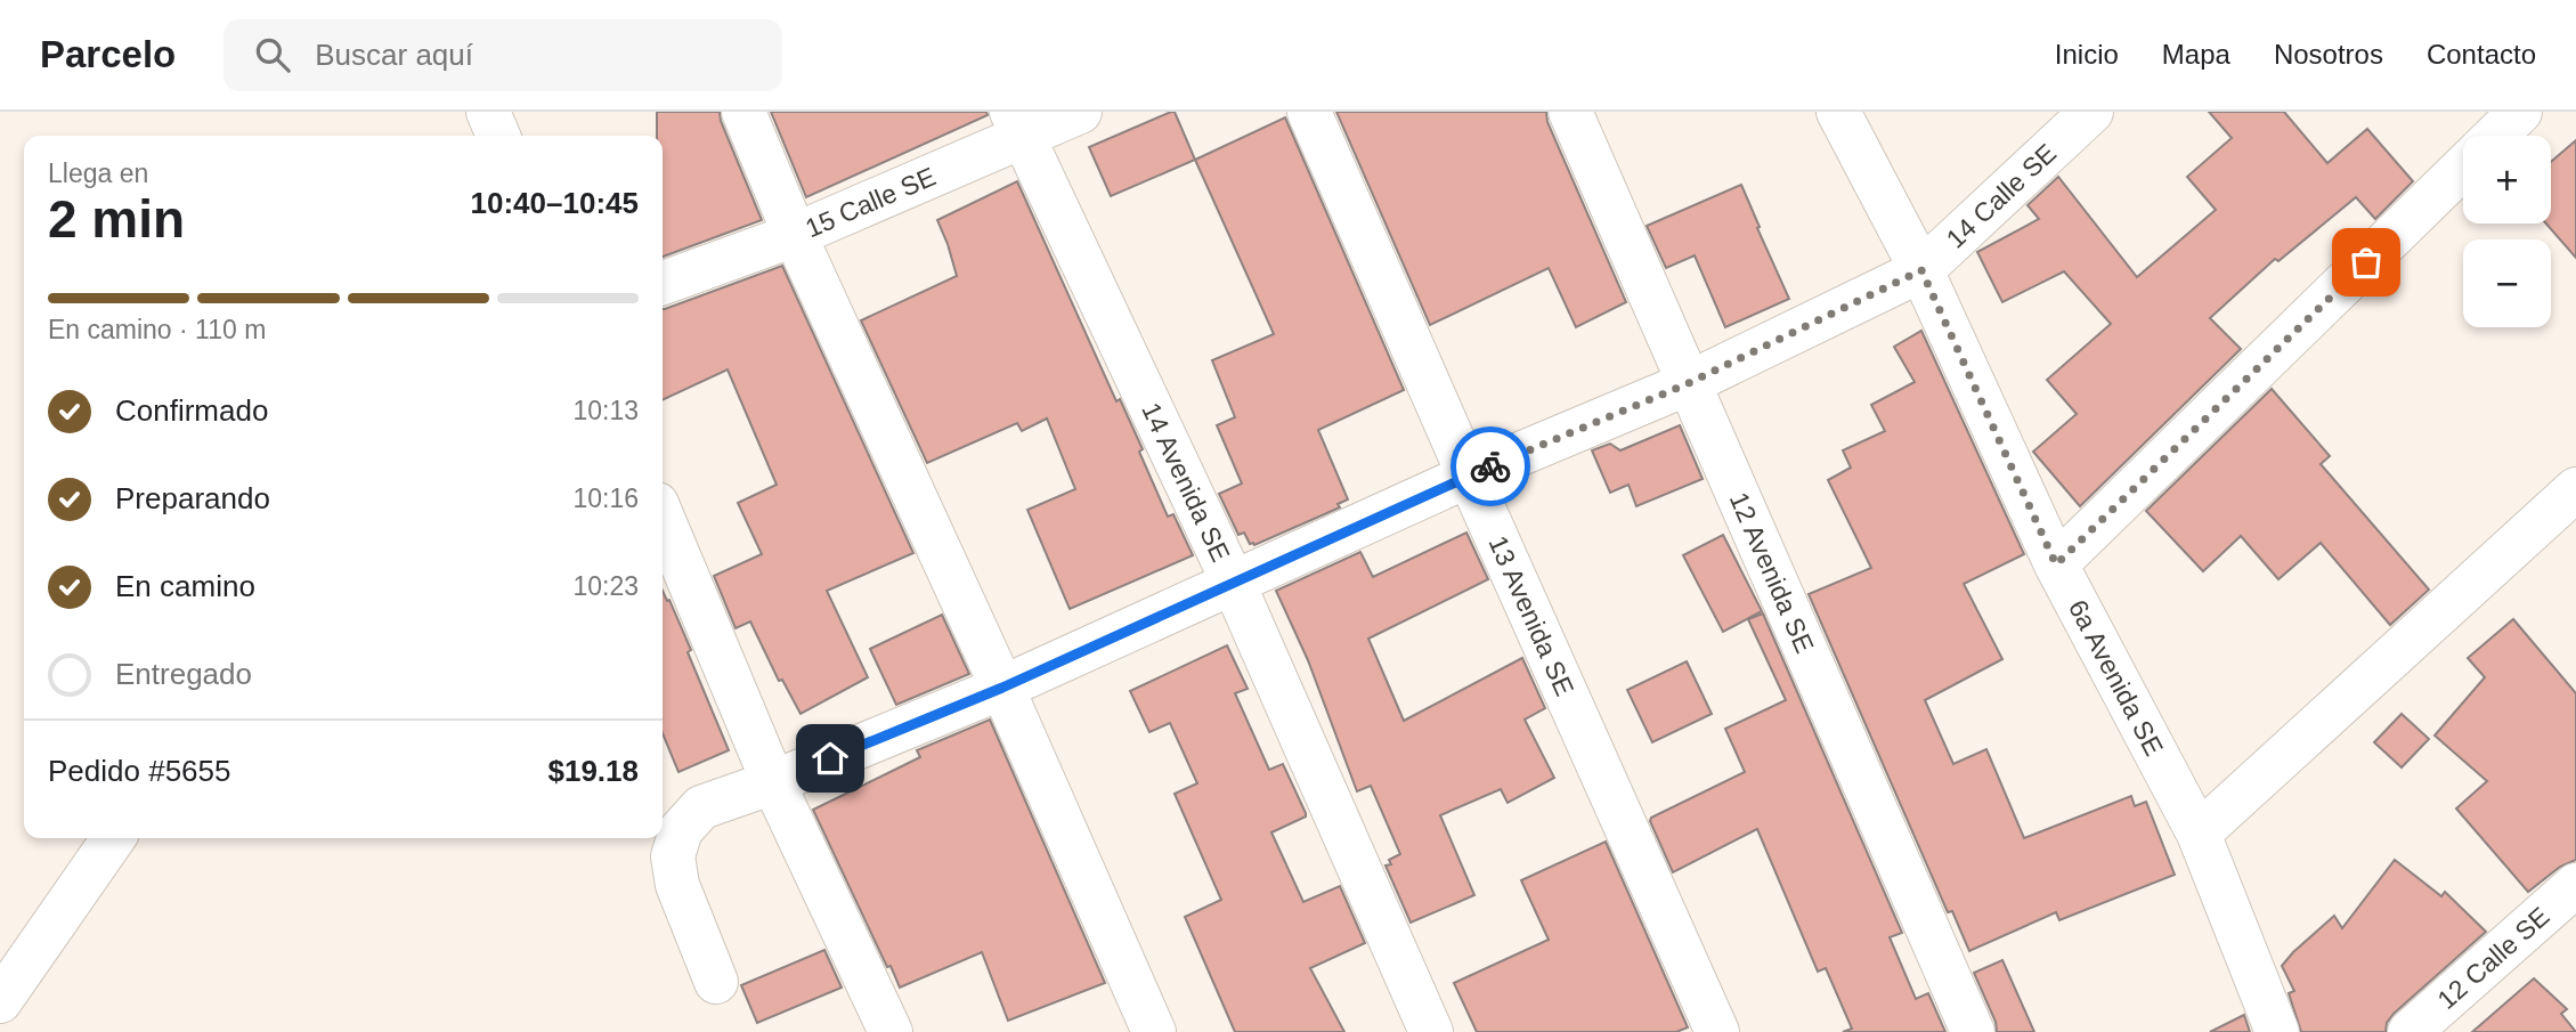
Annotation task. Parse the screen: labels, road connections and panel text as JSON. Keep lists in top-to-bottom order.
{
  "streets": {
    "street": [
      "14 Calle SE",
      "15 Calle SE",
      "14 Avenida SE",
      "12 Avenida SE",
      "13 Avenida SE",
      "6a Avenida SE",
      "12 Calle SE"
    ]
  },
  "crossings": [
    ["14 Calle SE", "14 Avenida SE"],
    ["14 Calle SE", "12 Avenida SE"],
    ["14 Calle SE", "13 Avenida SE"],
    ["14 Calle SE", "6a Avenida SE"],
    ["15 Calle SE", "14 Avenida SE"]
  ],
  "page": {
    "header": "Parcelo",
    "search": "Buscar aquí",
    "nav": [
      "Inicio",
      "Mapa",
      "Nosotros",
      "Contacto"
    ],
    "map_buttons": ["+", "−"],
    "heading": ["2 min", "Llega en", "10:40–10:45"],
    "panel": ["Pedido #5655", "$19.18"],
    "bar": "En camino · 110 m",
    "list": [
      ["Confirmado", "10:13"],
      ["Preparando", "10:16"],
      ["En camino", "10:23"],
      "Entregado"
    ]
  }
}
